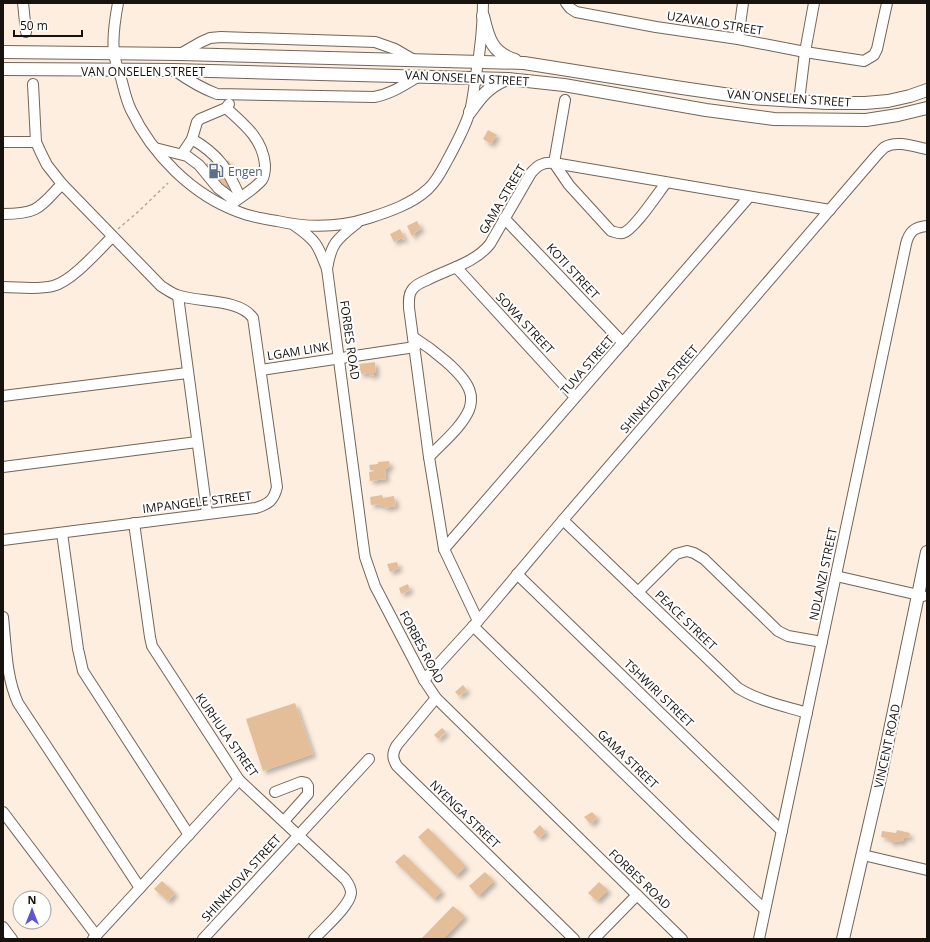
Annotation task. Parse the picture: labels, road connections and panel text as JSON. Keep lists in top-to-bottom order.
{
  "streets": {
    "main road": ["VAN ONSELEN STREET", "VINCENT ROAD"],
    "street": [
      "UZAVALO STREET",
      "GAMA STREET",
      "KOTI STREET",
      "SOWA STREET",
      "FORBES ROAD",
      "LGAM LINK",
      "TUVA STREET",
      "SHINKHOVA STREET",
      "IMPANGELE STREET",
      "NDLANZI STREET",
      "PEACE STREET",
      "TSHWIRI STREET",
      "KURHULA STREET",
      "NYENGA STREET"
    ]
  },
  "crossings": [
    ["GAMA STREET", "KOTI STREET"],
    ["GAMA STREET", "SOWA STREET"],
    ["GAMA STREET", "LGAM LINK"],
    ["GAMA STREET", "TUVA STREET"],
    ["GAMA STREET", "SHINKHOVA STREET"],
    ["GAMA STREET", "NDLANZI STREET"],
    ["KOTI STREET", "TUVA STREET"],
    ["SOWA STREET", "TUVA STREET"],
    ["FORBES ROAD", "LGAM LINK"],
    ["FORBES ROAD", "SHINKHOVA STREET"],
    ["FORBES ROAD", "NYENGA STREET"],
    ["LGAM LINK", "IMPANGELE STREET"],
    ["SHINKHOVA STREET", "PEACE STREET"],
    ["SHINKHOVA STREET", "TSHWIRI STREET"],
    ["SHINKHOVA STREET", "KURHULA STREET"],
    ["IMPANGELE STREET", "KURHULA STREET"],
    ["NDLANZI STREET", "PEACE STREET"],
    ["NDLANZI STREET", "TSHWIRI STREET"]
  ],
  "places": {
    "fuel station": ["Engen"]
  },
  "scale_bar": "50 m",
  "north": "top"
}
